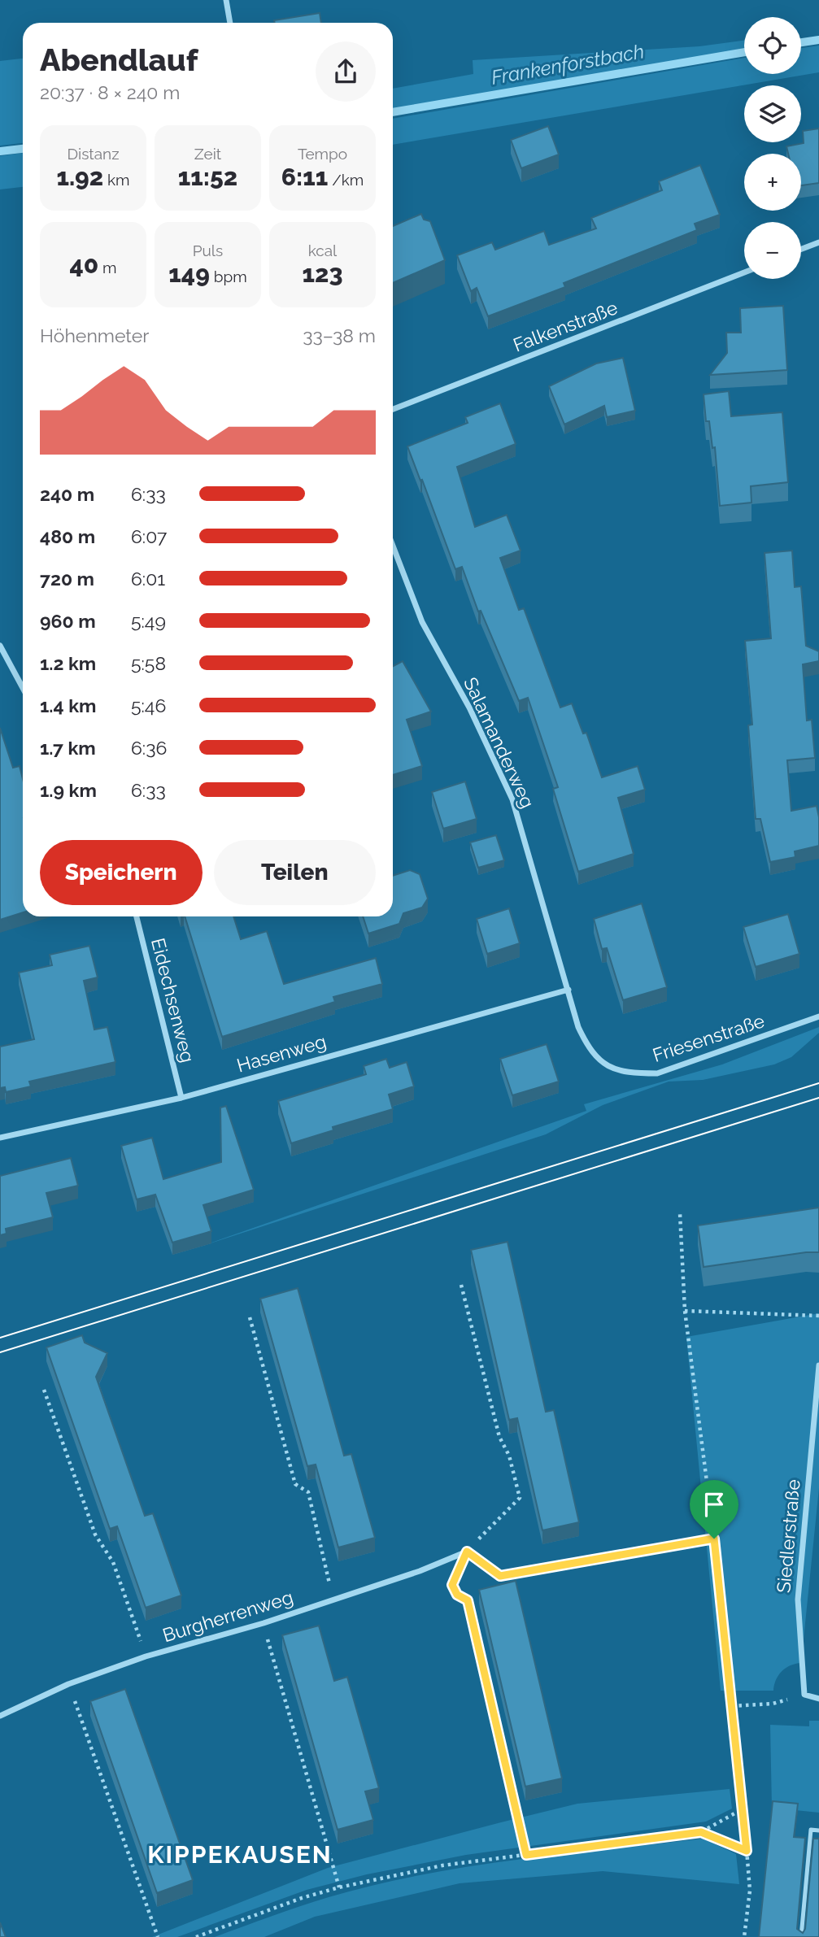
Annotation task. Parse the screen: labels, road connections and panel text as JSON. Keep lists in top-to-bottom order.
{
  "streets": {
    "street": [
      "Falkenstraße",
      "Salamanderweg",
      "Eidechsenweg",
      "Friesenstraße",
      "Hasenweg",
      "Siedlerstraße",
      "Burgherrenweg"
    ]
  },
  "crossings": [
    ["Salamanderweg", "Friesenstraße"],
    ["Salamanderweg", "Hasenweg"],
    ["Eidechsenweg", "Hasenweg"]
  ],
  "districts": ["KIPPEKAUSEN"],
  "water": ["Frankenforstbach"],
  "page": {
    "map_buttons": ["+", "−"],
    "heading": ["Abendlauf", "20:37 · 8 × 240 m"],
    "stats": [
      ["Distanz", "1.92 km"],
      ["Zeit", "11:52"],
      ["Tempo", "6:11 /km"],
      ["40 m"],
      ["Puls", "149 bpm"],
      ["kcal", "123"]
    ],
    "chart": ["Höhenmeter", "33–38 m"],
    "list": [
      {
        "name": "240 m",
        "note": "6:33"
      },
      {
        "name": "480 m",
        "note": "6:07"
      },
      {
        "name": "720 m",
        "note": "6:01"
      },
      {
        "name": "960 m",
        "note": "5:49"
      },
      {
        "name": "1.2 km",
        "note": "5:58"
      },
      {
        "name": "1.4 km",
        "note": "5:46"
      },
      {
        "name": "1.7 km",
        "note": "6:36"
      },
      {
        "name": "1.9 km",
        "note": "6:33"
      }
    ],
    "buttons": ["Speichern", "Teilen"]
  }
}
